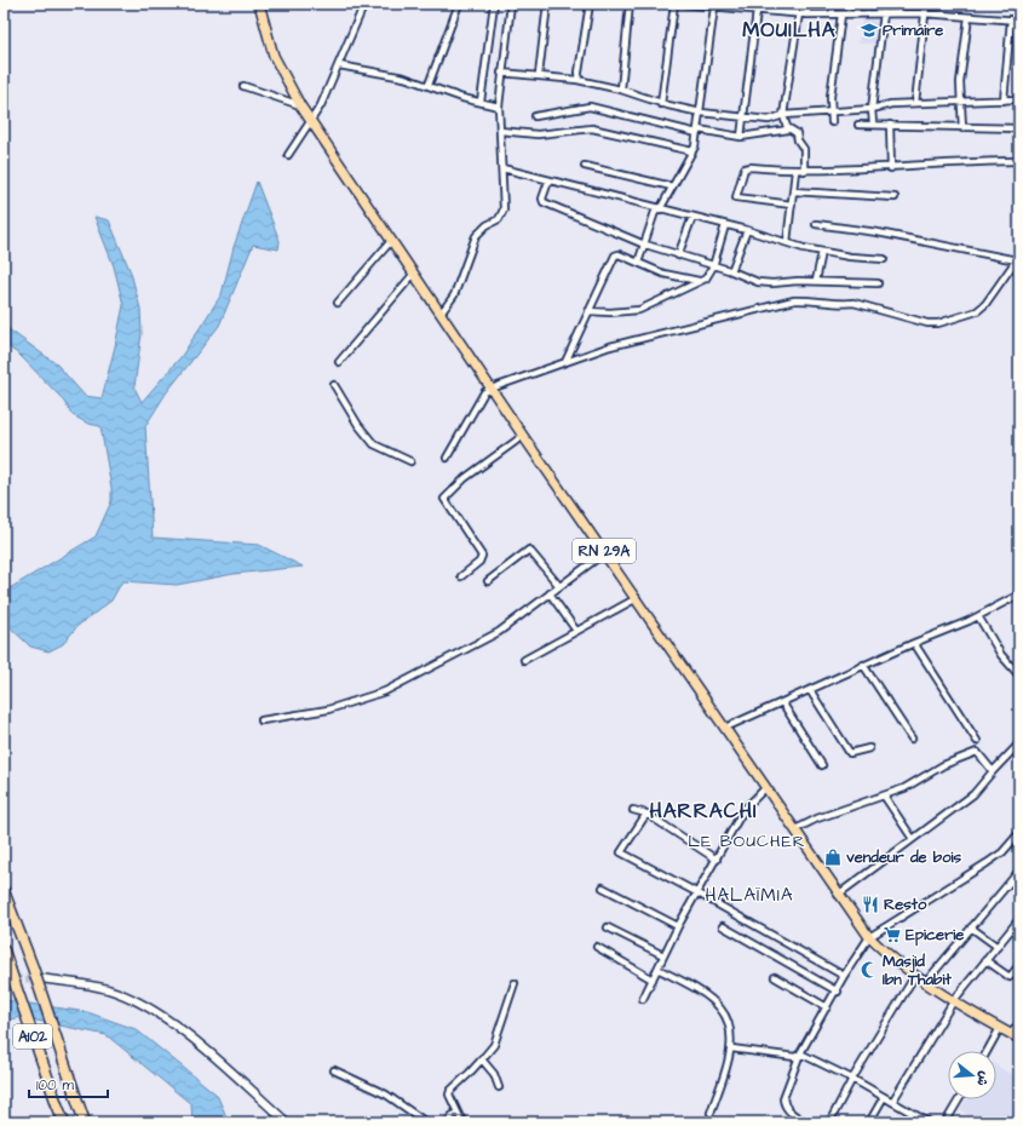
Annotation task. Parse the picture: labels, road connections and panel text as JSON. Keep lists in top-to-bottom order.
{
  "streets": {
    "highway": ["A102"],
    "main road": ["RN 29A"]
  },
  "districts": [
    "MOUILHA",
    "HARRACHI",
    "LE BOUCHER",
    "HALAÏMIA"
  ],
  "places": {
    "school or university": ["Primaire"],
    "shop": ["vendeur de bois"],
    "restaurant": ["Resto"],
    "supermarket": ["Epicerie"],
    "mosque": ["Masjid Ibn Thabit"]
  },
  "scale_bar": "100 m",
  "north": "right"
}
